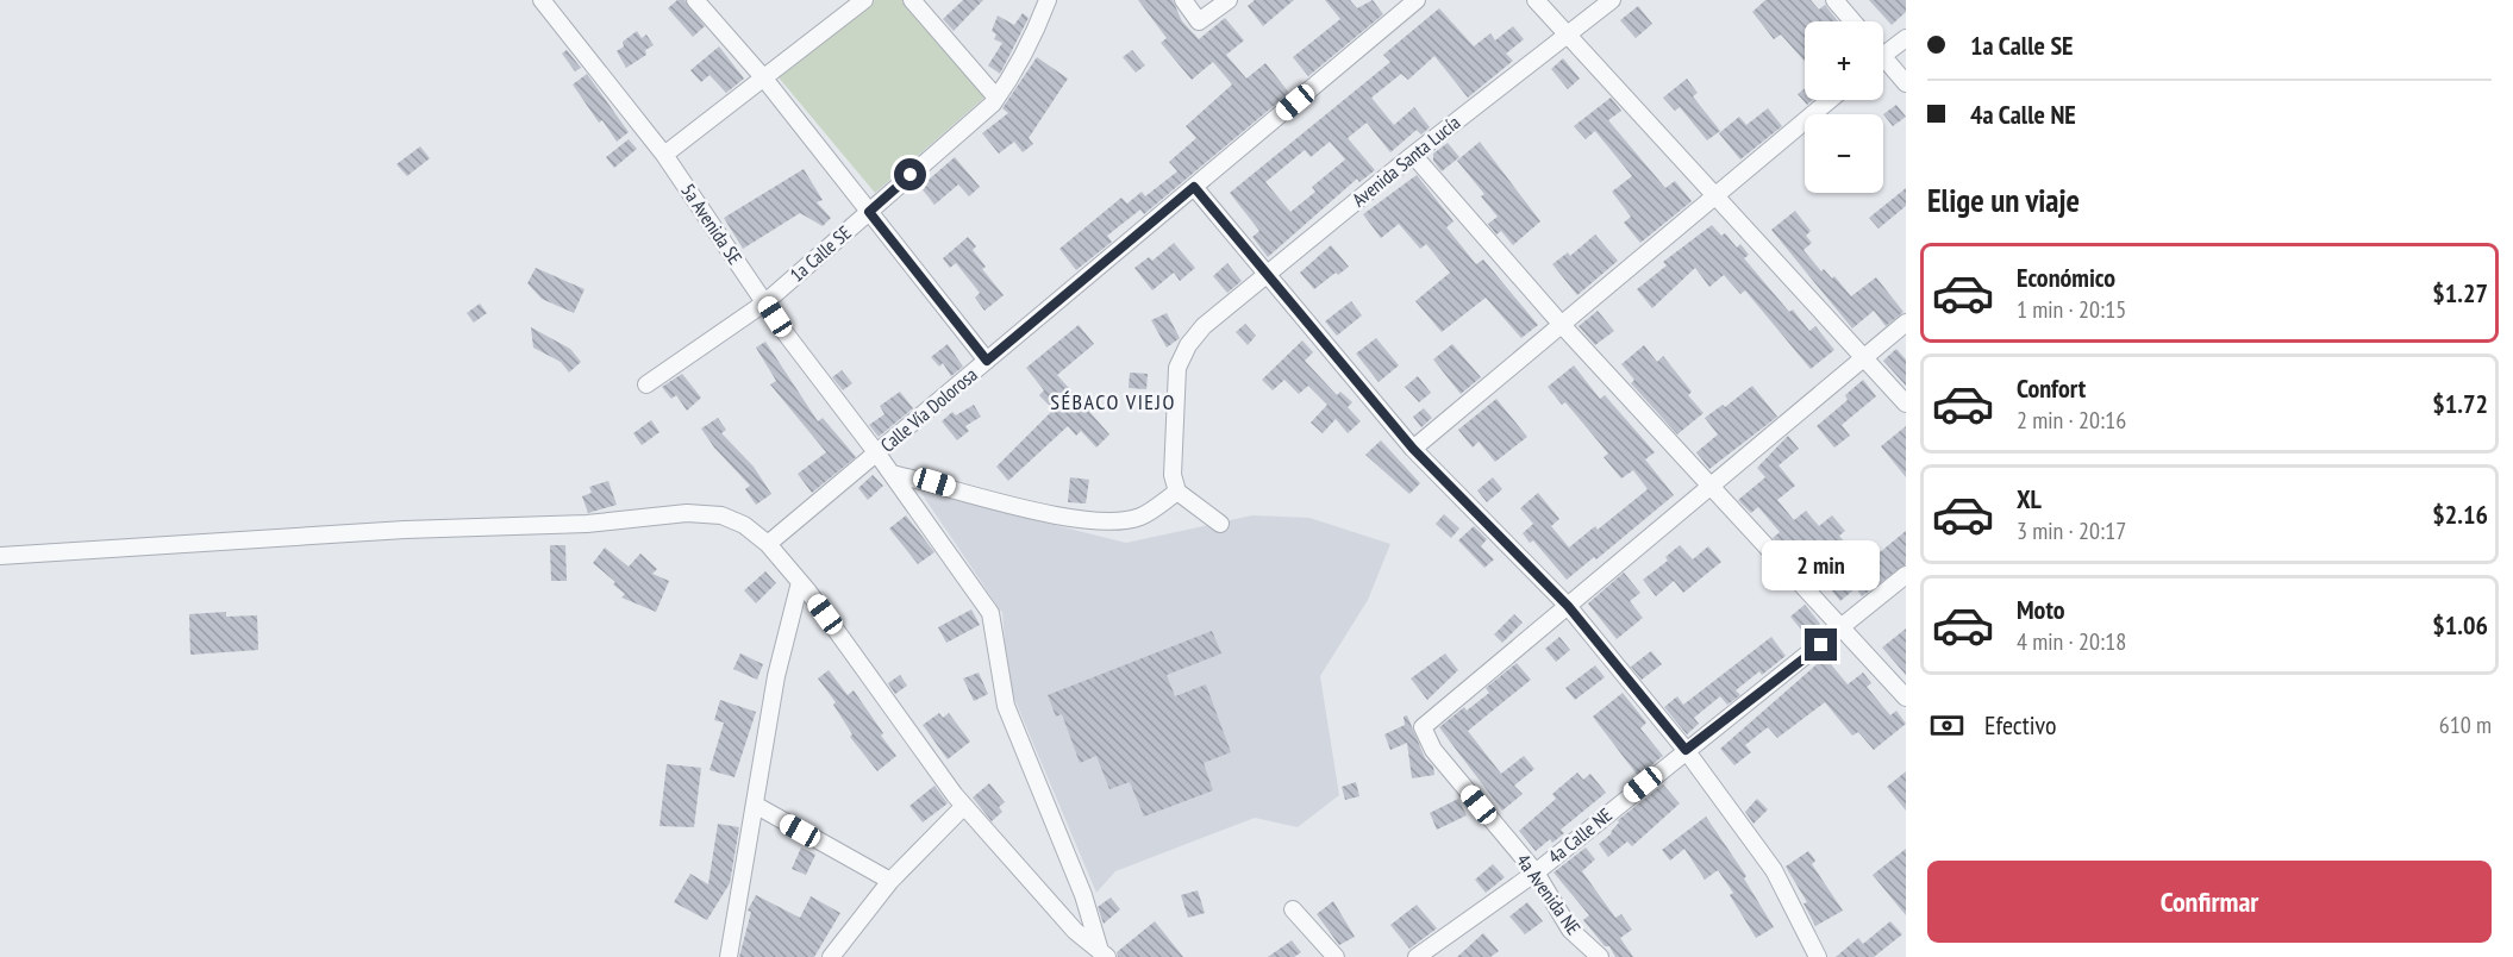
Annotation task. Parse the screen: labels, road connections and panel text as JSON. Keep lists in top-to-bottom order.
{
  "streets": {
    "street": [
      "Avenida Santa Lucía",
      "5a Avenida SE",
      "1a Calle SE",
      "Calle Vía Dolorosa",
      "4a Calle NE",
      "4a Avenida NE"
    ]
  },
  "crossings": [
    ["5a Avenida SE", "1a Calle SE"],
    ["5a Avenida SE", "Calle Vía Dolorosa"],
    ["4a Calle NE", "4a Avenida NE"]
  ],
  "districts": ["SÉBACO VIEJO"],
  "page": {
    "banner": ["1a Calle SE", "4a Calle NE"],
    "map_buttons": ["+", "−"],
    "heading": "Elige un viaje",
    "list": [
      {
        "name": "Económico",
        "note": "1 min · 20:15",
        "value": "$1.27"
      },
      {
        "name": "Confort",
        "note": "2 min · 20:16",
        "value": "$1.72"
      },
      {
        "name": "XL",
        "note": "3 min · 20:17",
        "value": "$2.16"
      },
      {
        "name": "Moto",
        "note": "4 min · 20:18",
        "value": "$1.06"
      }
    ],
    "bubble": "2 min",
    "pay": ["Efectivo", "610 m"],
    "buttons": "Confirmar"
  }
}
